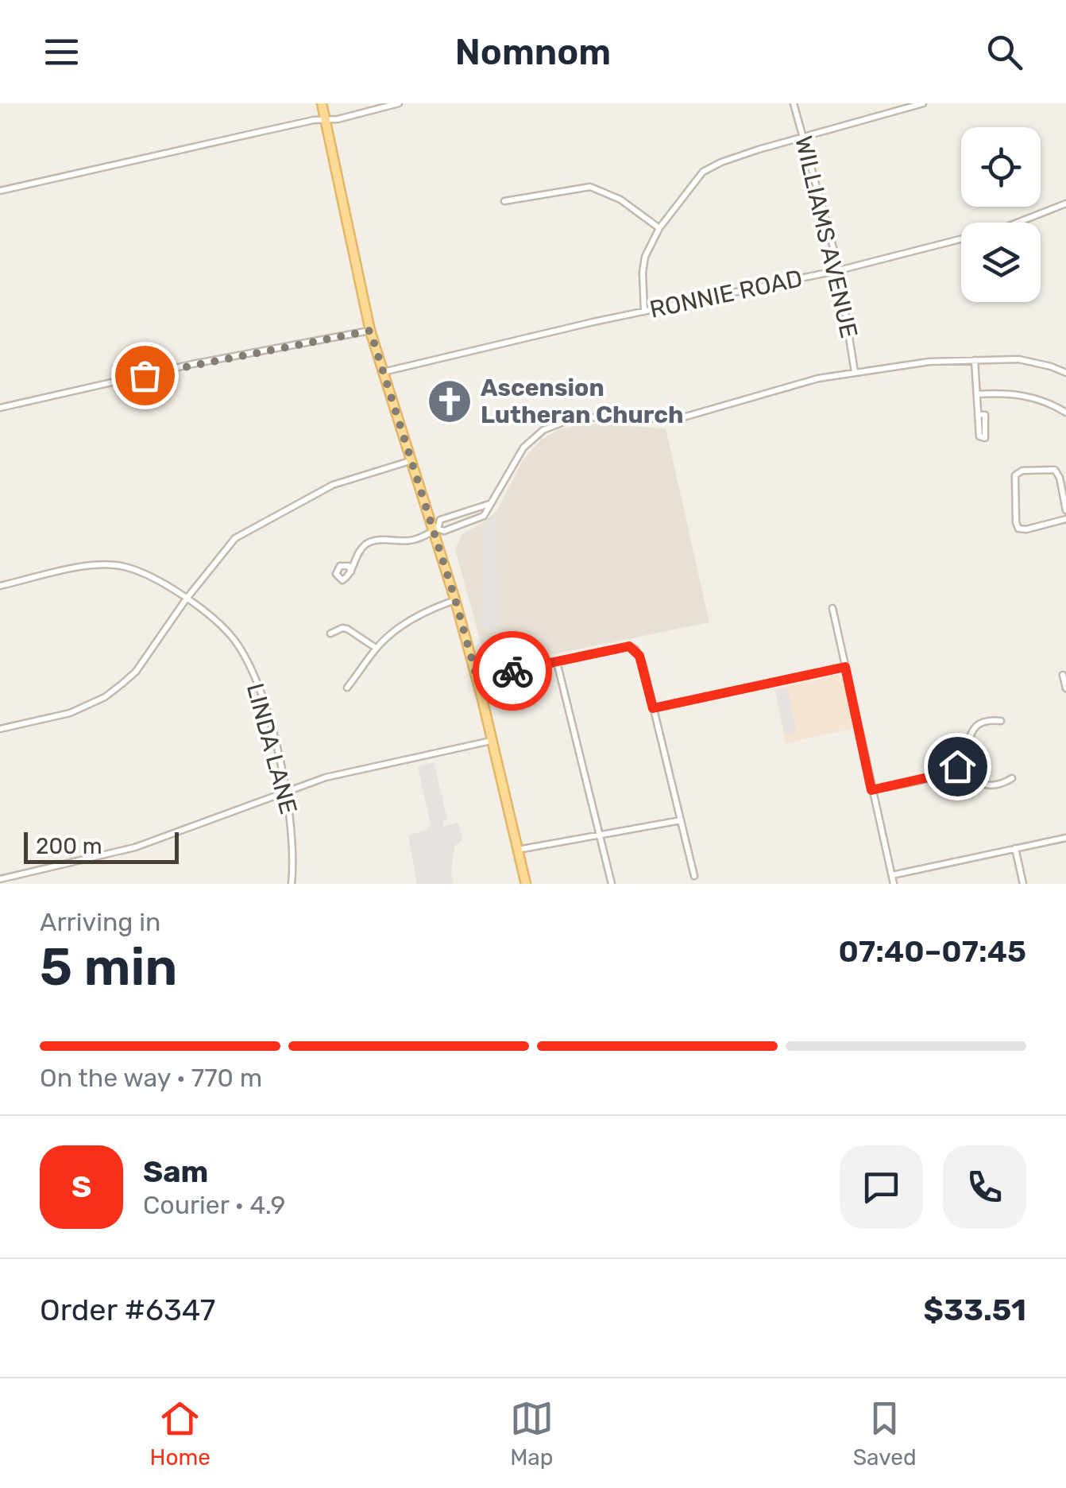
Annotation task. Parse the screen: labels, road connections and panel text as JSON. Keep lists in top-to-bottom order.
{
  "streets": {
    "street": ["WILLIAMS AVENUE", "RONNIE ROAD", "LINDA LANE"]
  },
  "crossings": [
    ["WILLIAMS AVENUE", "RONNIE ROAD"]
  ],
  "places": {
    "church": ["Ascension Lutheran Church"]
  },
  "scale_bar": "200 m",
  "page": {
    "header": "Nomnom",
    "scale": "200 m",
    "heading": ["5 min", "Arriving in", "07:40–07:45"],
    "panel": [
      "Sam",
      "Courier · 4.9",
      "Order #6347",
      "$33.51"
    ],
    "bar": "On the way · 770 m",
    "round": "S",
    "tabs": ["Home", "Map", "Saved"]
  }
}
